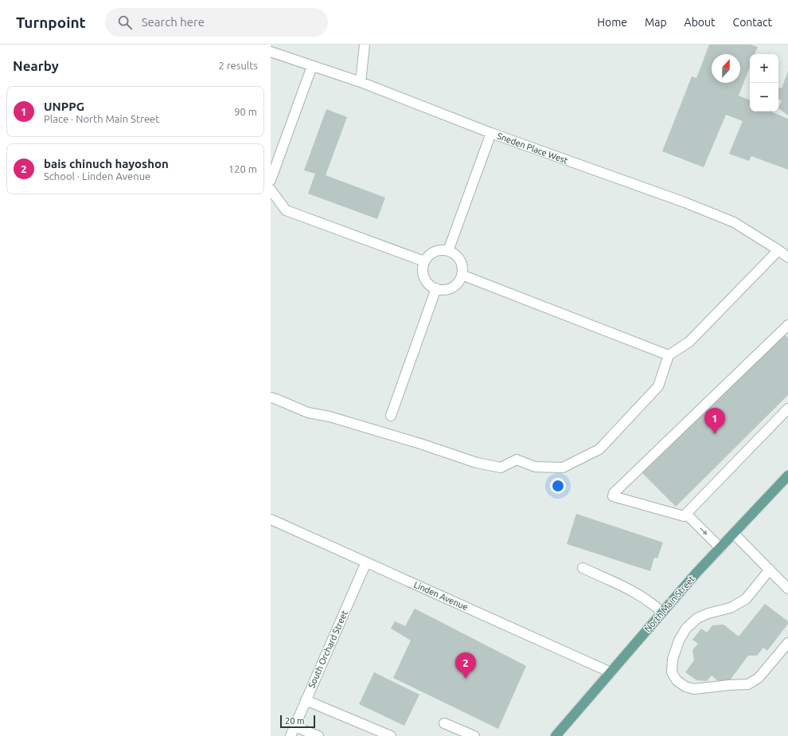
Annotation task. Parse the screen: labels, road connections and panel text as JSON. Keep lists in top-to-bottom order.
{
  "streets": {
    "main road": ["North Main Street"],
    "street": ["Sneden Place West", "Linden Avenue", "South Orchard Street"]
  },
  "crossings": [
    ["Linden Avenue", "North Main Street"],
    ["Linden Avenue", "South Orchard Street"]
  ],
  "scale_bar": "20 m",
  "north": "top",
  "page": {
    "header": "Turnpoint",
    "search": "Search here",
    "nav": [
      "Home",
      "Map",
      "About",
      "Contact"
    ],
    "heading": ["Nearby", "2 results"],
    "map_buttons": ["+", "−"],
    "list": [
      {
        "mark": "1",
        "name": "UNPPG",
        "note": "Place · North Main Street",
        "value": "90 m"
      },
      {
        "mark": "2",
        "name": "bais chinuch hayoshon",
        "note": "School · Linden Avenue",
        "value": "120 m"
      }
    ],
    "pins": ["1", "2"],
    "scale": "20 m"
  }
}
